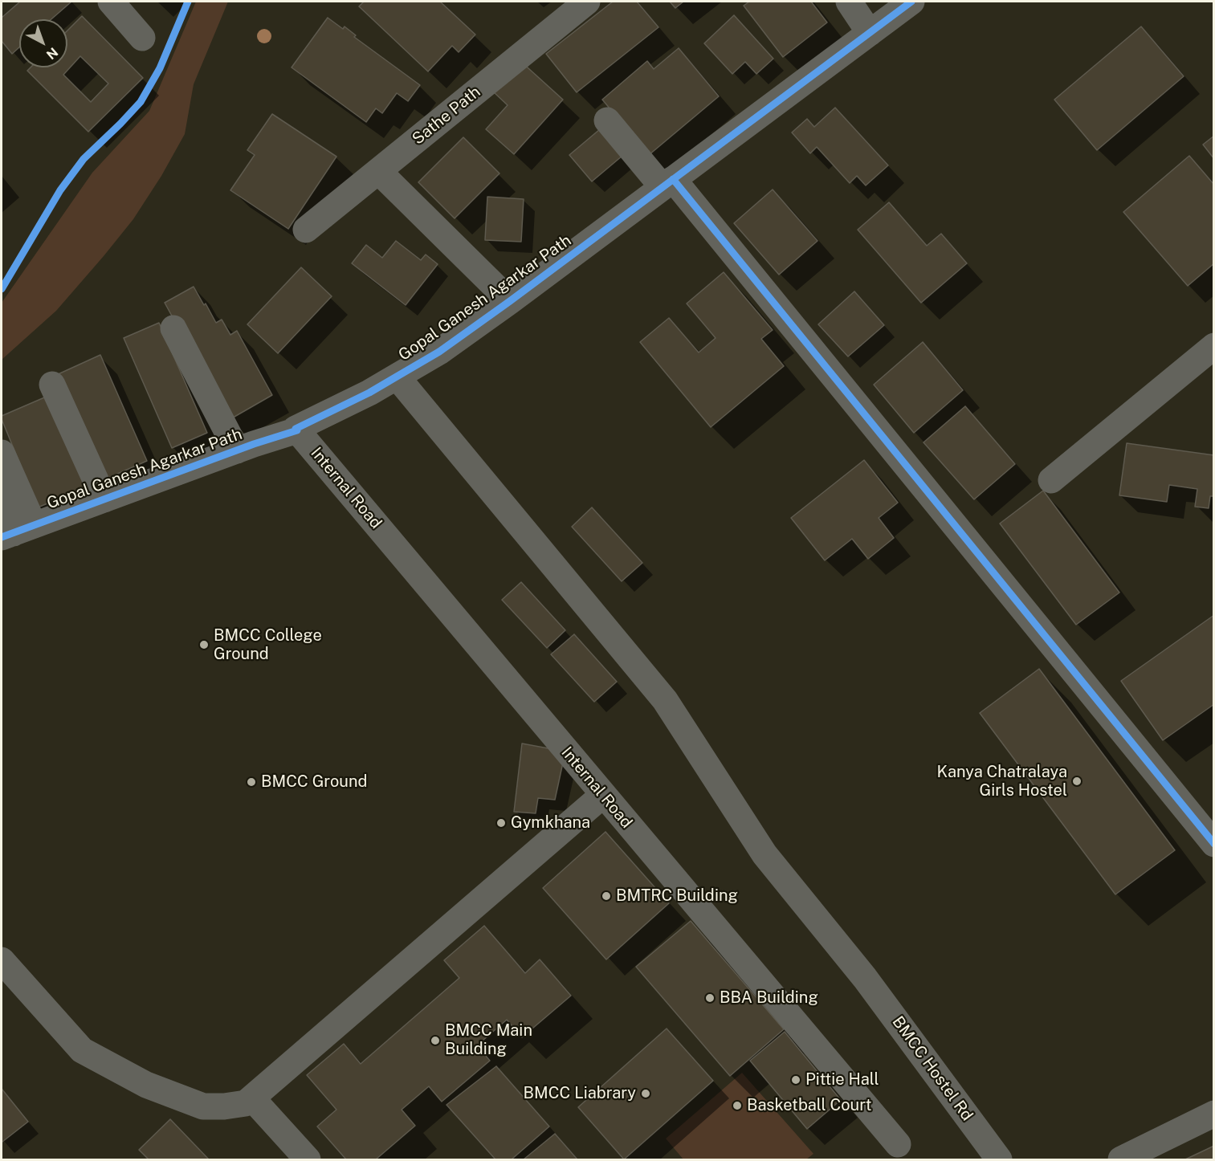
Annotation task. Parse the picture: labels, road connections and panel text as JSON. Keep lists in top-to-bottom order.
{
  "streets": {
    "street": [
      "Sathe Path",
      "Gopal Ganesh Agarkar Path",
      "Internal Road",
      "BMCC Hostel Rd"
    ]
  },
  "crossings": [
    ["Gopal Ganesh Agarkar Path", "Internal Road"],
    ["Gopal Ganesh Agarkar Path", "BMCC Hostel Rd"]
  ],
  "places": [
    "BMCC College Ground",
    "Kanya Chatralaya Girls Hostel",
    "BMCC Ground",
    "Gymkhana",
    "BMTRC Building",
    "BBA Building",
    "BMCC Main Building",
    "Pittie Hall",
    "BMCC Liabrary",
    "Basketball Court"
  ],
  "north": "bottom right"
}
